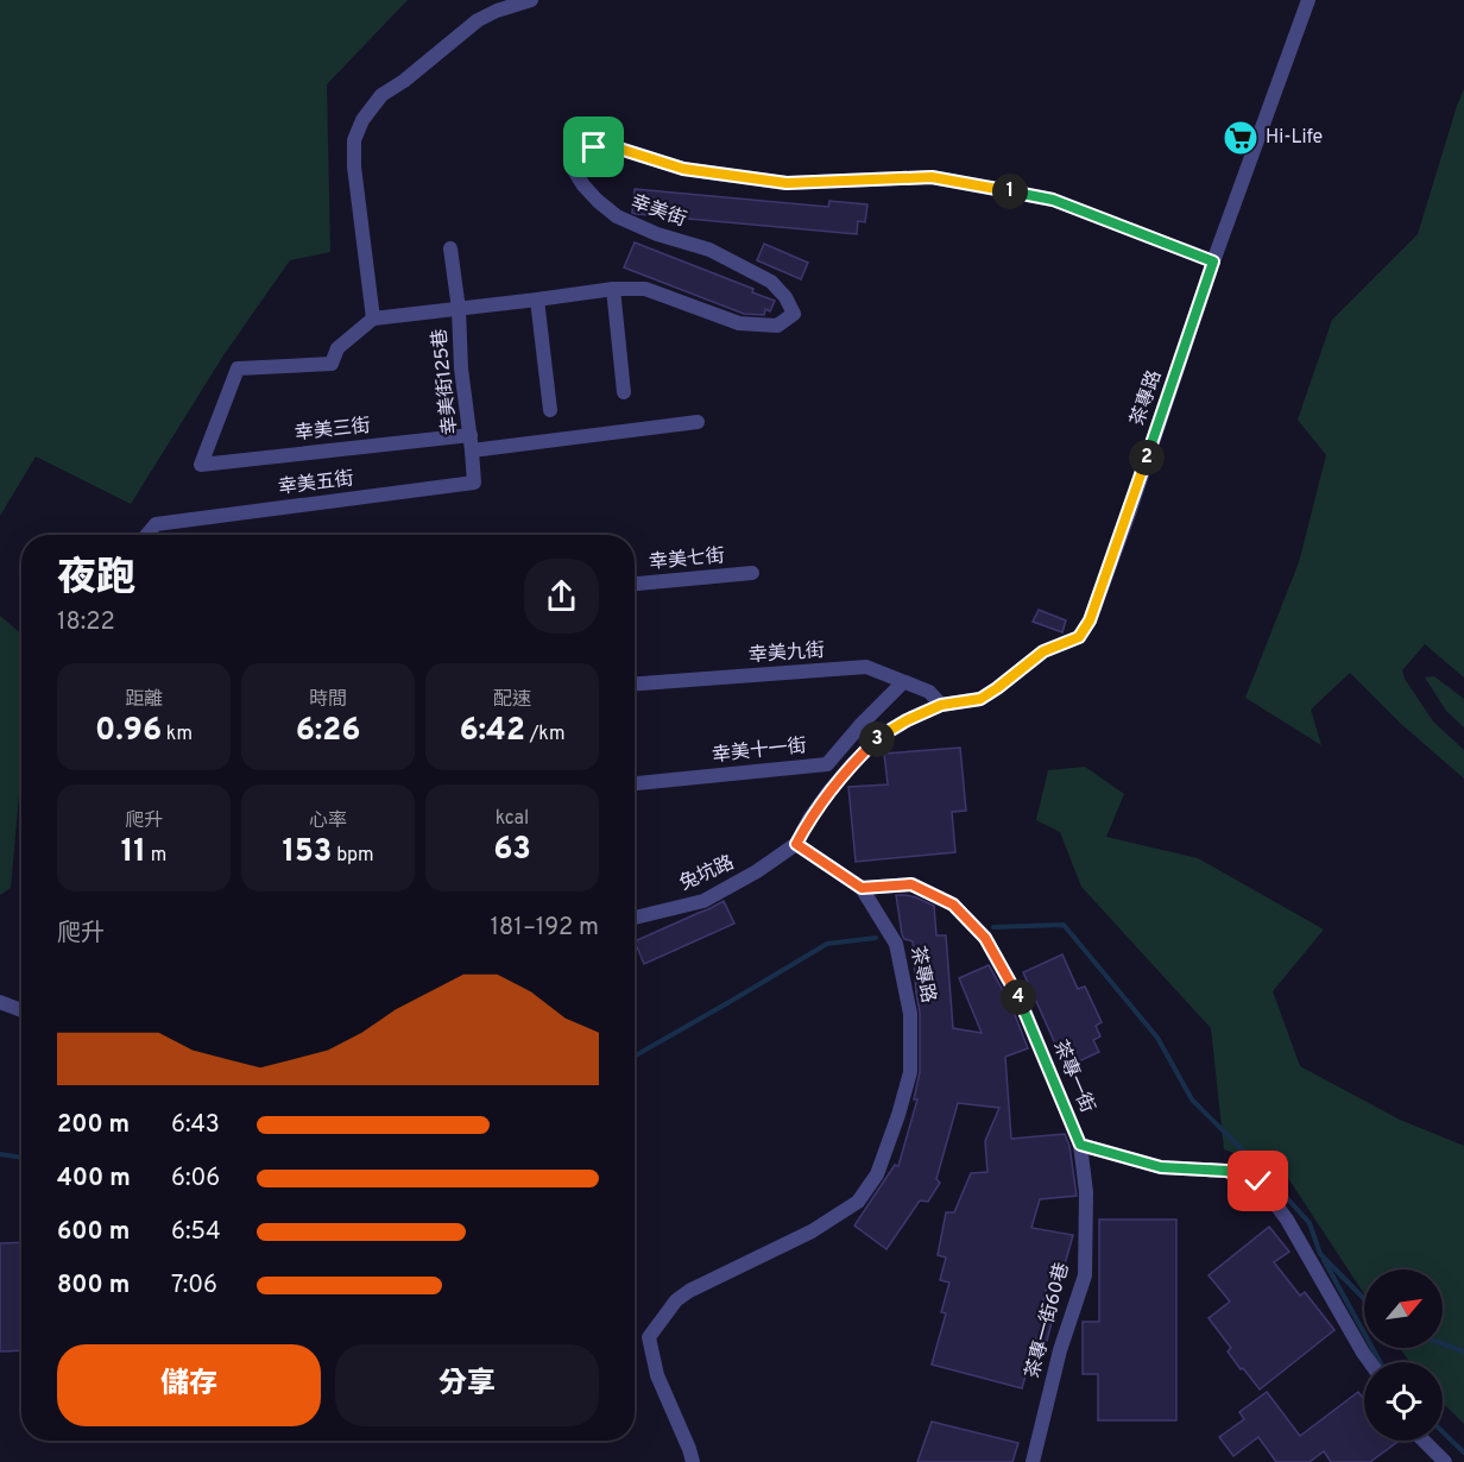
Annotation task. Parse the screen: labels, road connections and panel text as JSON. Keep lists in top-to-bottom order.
{
  "streets": {
    "street": [
      "幸美街",
      "幸美街125巷",
      "茶專路",
      "幸美三街",
      "幸美五街",
      "幸美七街",
      "幸美九街",
      "幸美十一街",
      "兔坑路",
      "茶專一街",
      "茶專一街60巷"
    ]
  },
  "crossings": [
    ["幸美街", "幸美街125巷"],
    ["幸美街", "茶專路"],
    ["幸美街", "幸美三街"],
    ["幸美街125巷", "幸美三街"],
    ["幸美街125巷", "幸美五街"],
    ["茶專路", "幸美九街"],
    ["茶專路", "兔坑路"],
    ["茶專路", "茶專一街"],
    ["幸美九街", "幸美十一街"],
    ["茶專一街", "茶專一街60巷"]
  ],
  "places": {
    "supermarket": ["Hi-Life"]
  },
  "north": "top right",
  "page": {
    "pins": [
      "1",
      "2",
      "3",
      "4"
    ],
    "heading": ["夜跑", "18:22"],
    "stats": [
      ["距離", "0.96 km"],
      ["時間", "6:26"],
      ["配速", "6:42 /km"],
      ["爬升", "11 m"],
      ["心率", "153 bpm"],
      ["kcal", "63"]
    ],
    "chart": ["爬升", "181–192 m"],
    "list": [
      {
        "name": "200 m",
        "note": "6:43"
      },
      {
        "name": "400 m",
        "note": "6:06"
      },
      {
        "name": "600 m",
        "note": "6:54"
      },
      {
        "name": "800 m",
        "note": "7:06"
      }
    ],
    "buttons": ["儲存", "分享"]
  }
}
